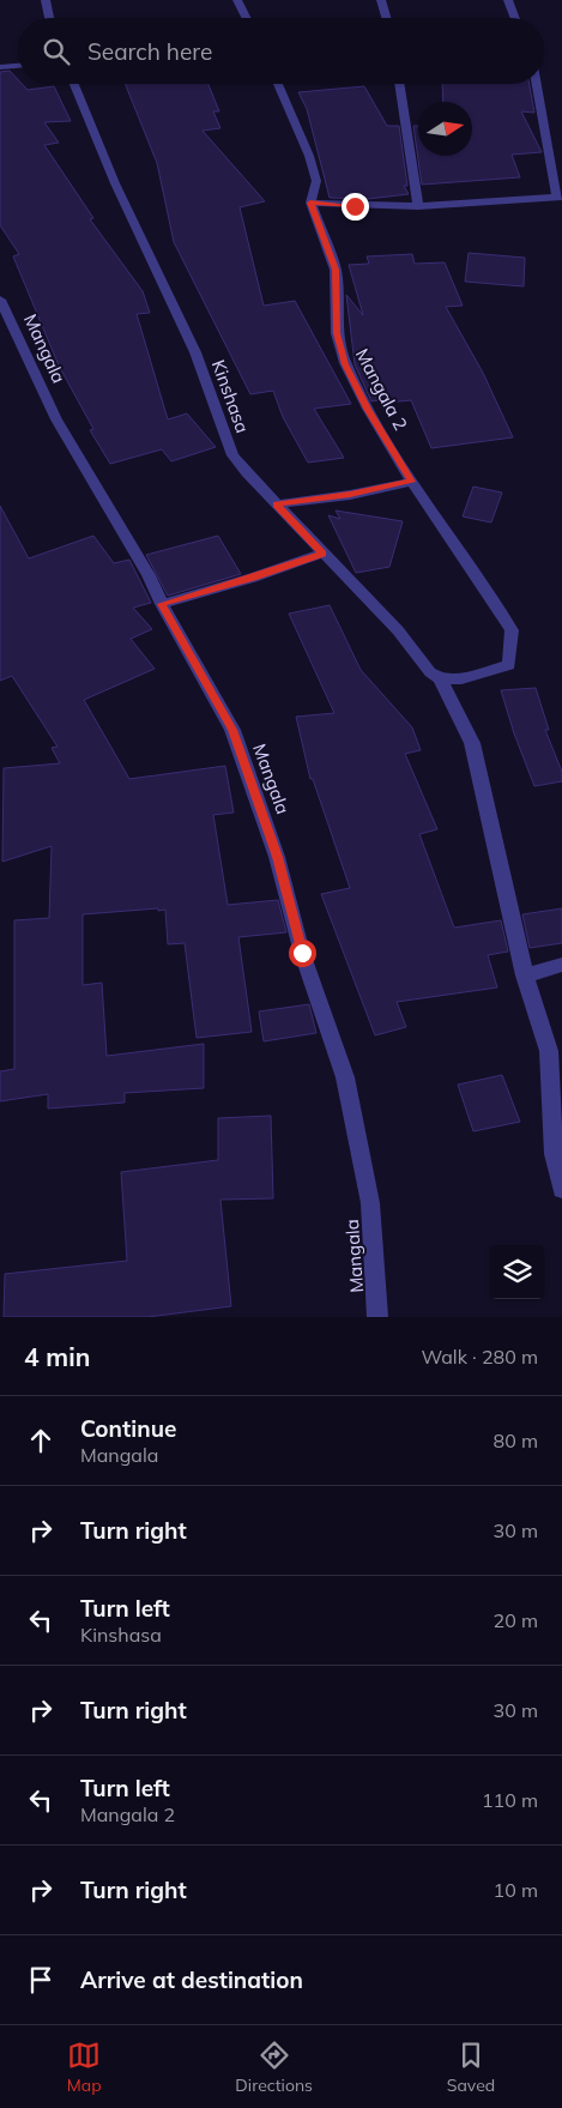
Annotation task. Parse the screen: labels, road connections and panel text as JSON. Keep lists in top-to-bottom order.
{
  "streets": {
    "street": ["Mangala", "Mangala 2", "Kinshasa"]
  },
  "crossings": [
    ["Mangala 2", "Kinshasa"]
  ],
  "north": "right",
  "page": {
    "search": "Search here",
    "heading": ["4 min", "Walk · 280 m"],
    "list": [
      ["Continue", "Mangala", "80 m"],
      ["Turn right", "30 m"],
      ["Turn left", "Kinshasa", "20 m"],
      ["Turn right", "30 m"],
      ["Turn left", "Mangala 2", "110 m"],
      ["Turn right", "10 m"],
      "Arrive at destination"
    ],
    "nav": ["Map", "Directions", "Saved"]
  }
}
